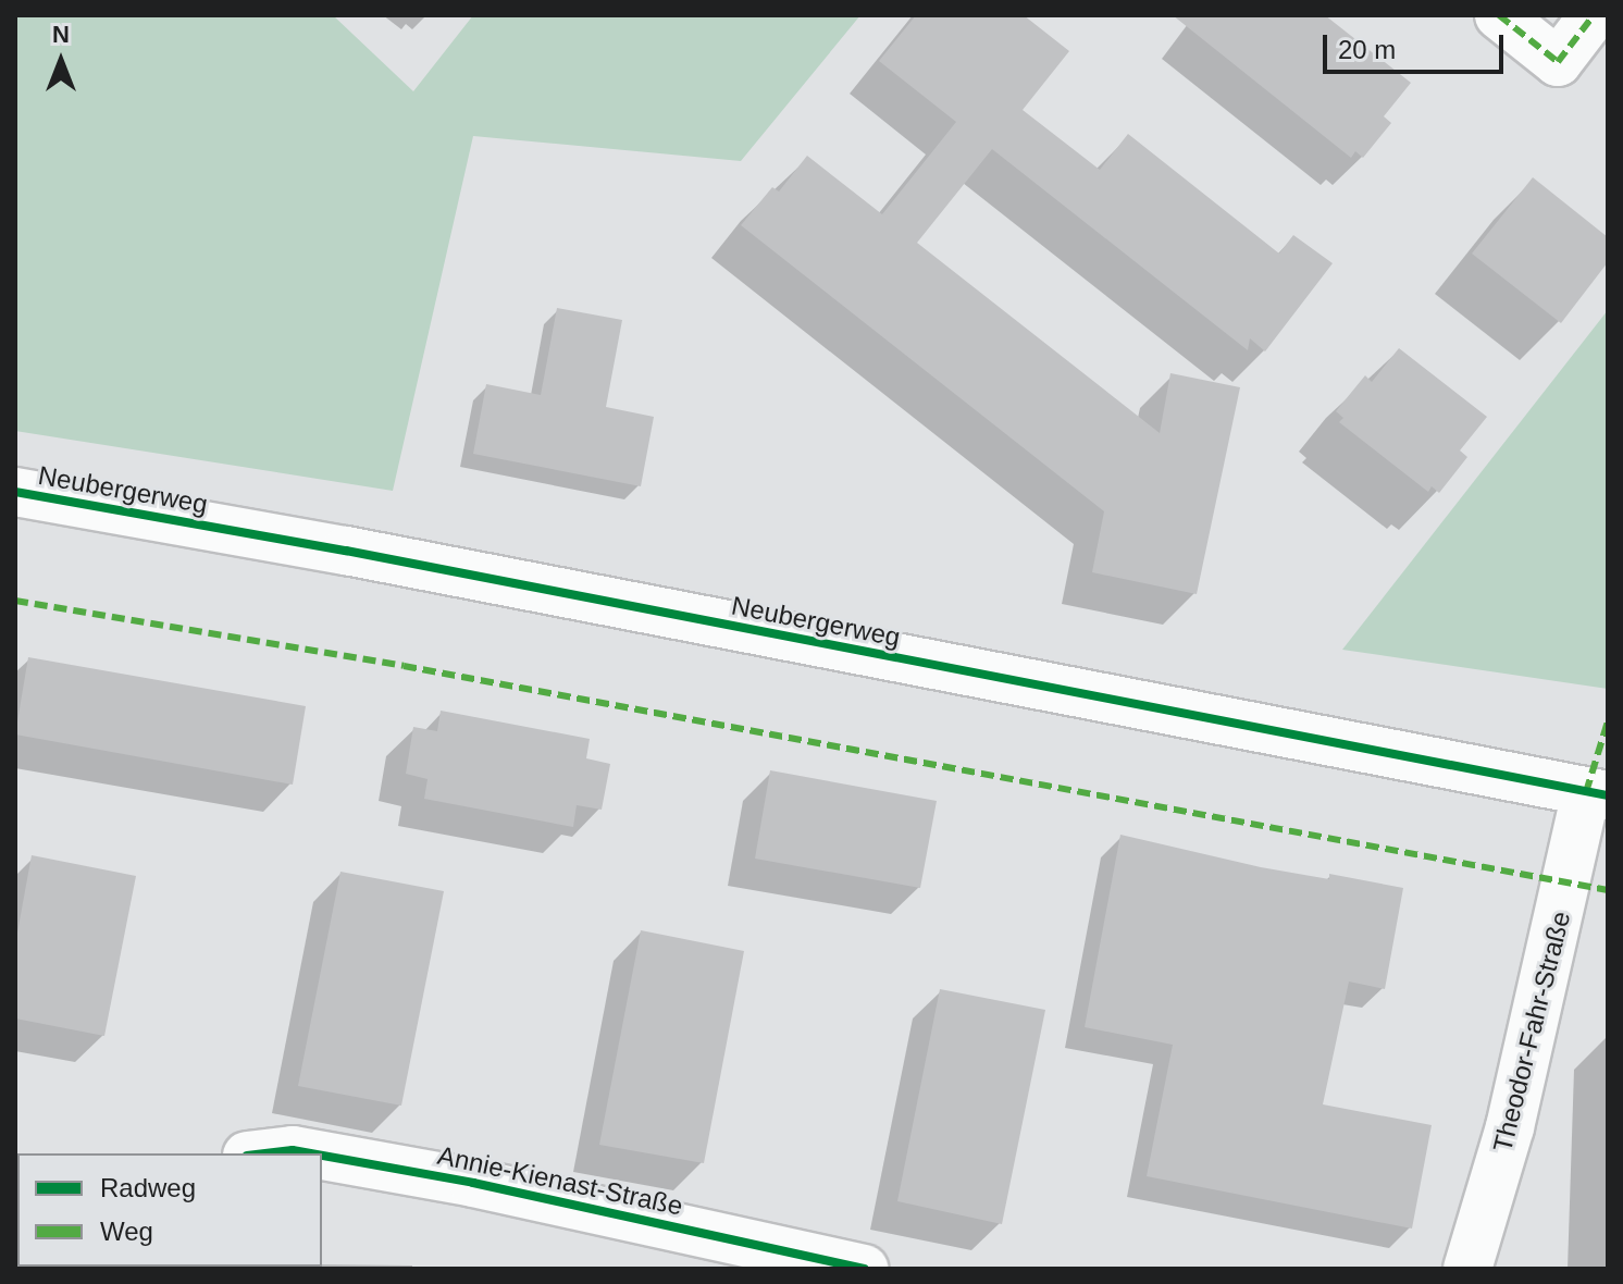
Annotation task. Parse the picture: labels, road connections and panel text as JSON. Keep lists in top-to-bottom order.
{
  "streets": {
    "street": ["Neubergerweg", "Theodor-Fahr-Straße", "Annie-Kienast-Straße"]
  },
  "crossings": [
    ["Neubergerweg", "Theodor-Fahr-Straße"]
  ],
  "legend": ["Radweg", "Weg"],
  "scale_bar": "20 m",
  "north": "top"
}
